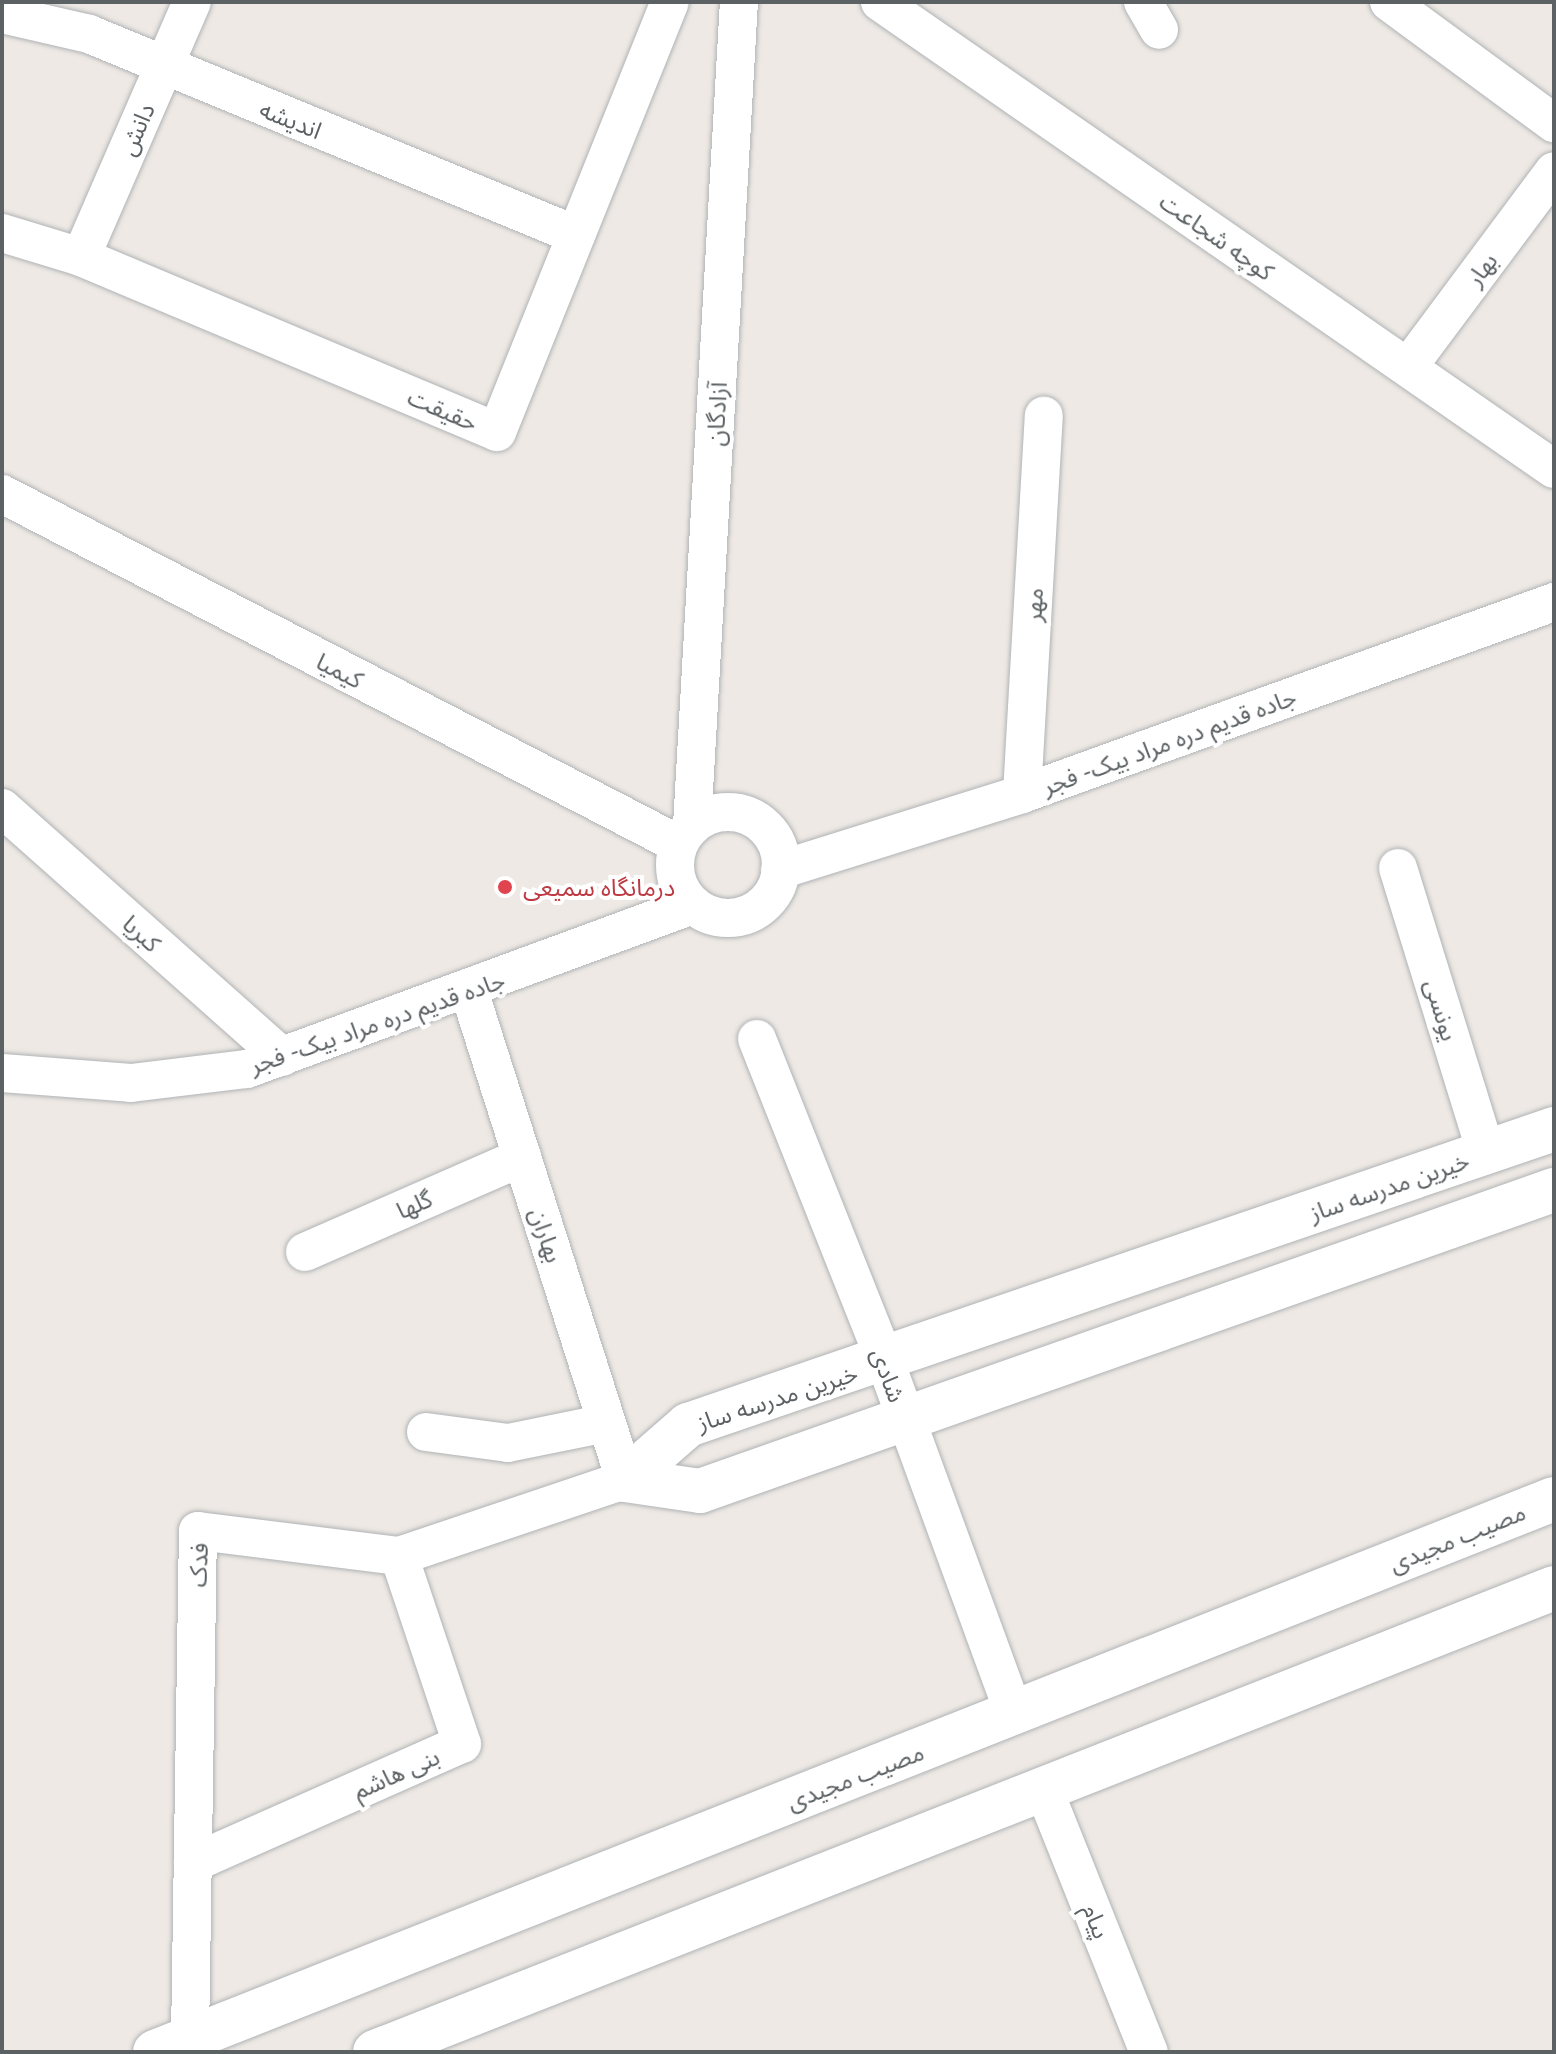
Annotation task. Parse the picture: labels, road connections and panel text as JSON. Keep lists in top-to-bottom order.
{
  "streets": {
    "main road": ["خیرین مدرسه ساز", "مصیب مجیدی"],
    "street": [
      "اندیشه",
      "دانش",
      "کوچه شجاعت",
      "بهار",
      "حقیقت",
      "آزادگان",
      "مهر",
      "کیمیا",
      "جاده قدیم دره مراد بیک- فجر",
      "کبریا",
      "یونسی",
      "گلها",
      "بهاران",
      "شادی",
      "فدک",
      "بنی هاشم",
      "پیام"
    ]
  },
  "crossings": [
    ["اندیشه", "دانش"],
    ["اندیشه", "حقیقت"],
    ["دانش", "حقیقت"],
    ["کوچه شجاعت", "بهار"],
    ["آزادگان", "کیمیا"],
    ["آزادگان", "جاده قدیم دره مراد بیک- فجر"],
    ["مهر", "جاده قدیم دره مراد بیک- فجر"],
    ["کیمیا", "جاده قدیم دره مراد بیک- فجر"],
    ["جاده قدیم دره مراد بیک- فجر", "کبریا"],
    ["جاده قدیم دره مراد بیک- فجر", "بهاران"],
    ["یونسی", "خیرین مدرسه ساز"],
    ["خیرین مدرسه ساز", "بهاران"],
    ["خیرین مدرسه ساز", "شادی"],
    ["خیرین مدرسه ساز", "فدک"],
    ["گلها", "بهاران"],
    ["بهاران", "فدک"],
    ["شادی", "مصیب مجیدی"],
    ["مصیب مجیدی", "فدک"],
    ["فدک", "بنی هاشم"]
  ],
  "places": ["درمانگاه سمیعی"]
}
